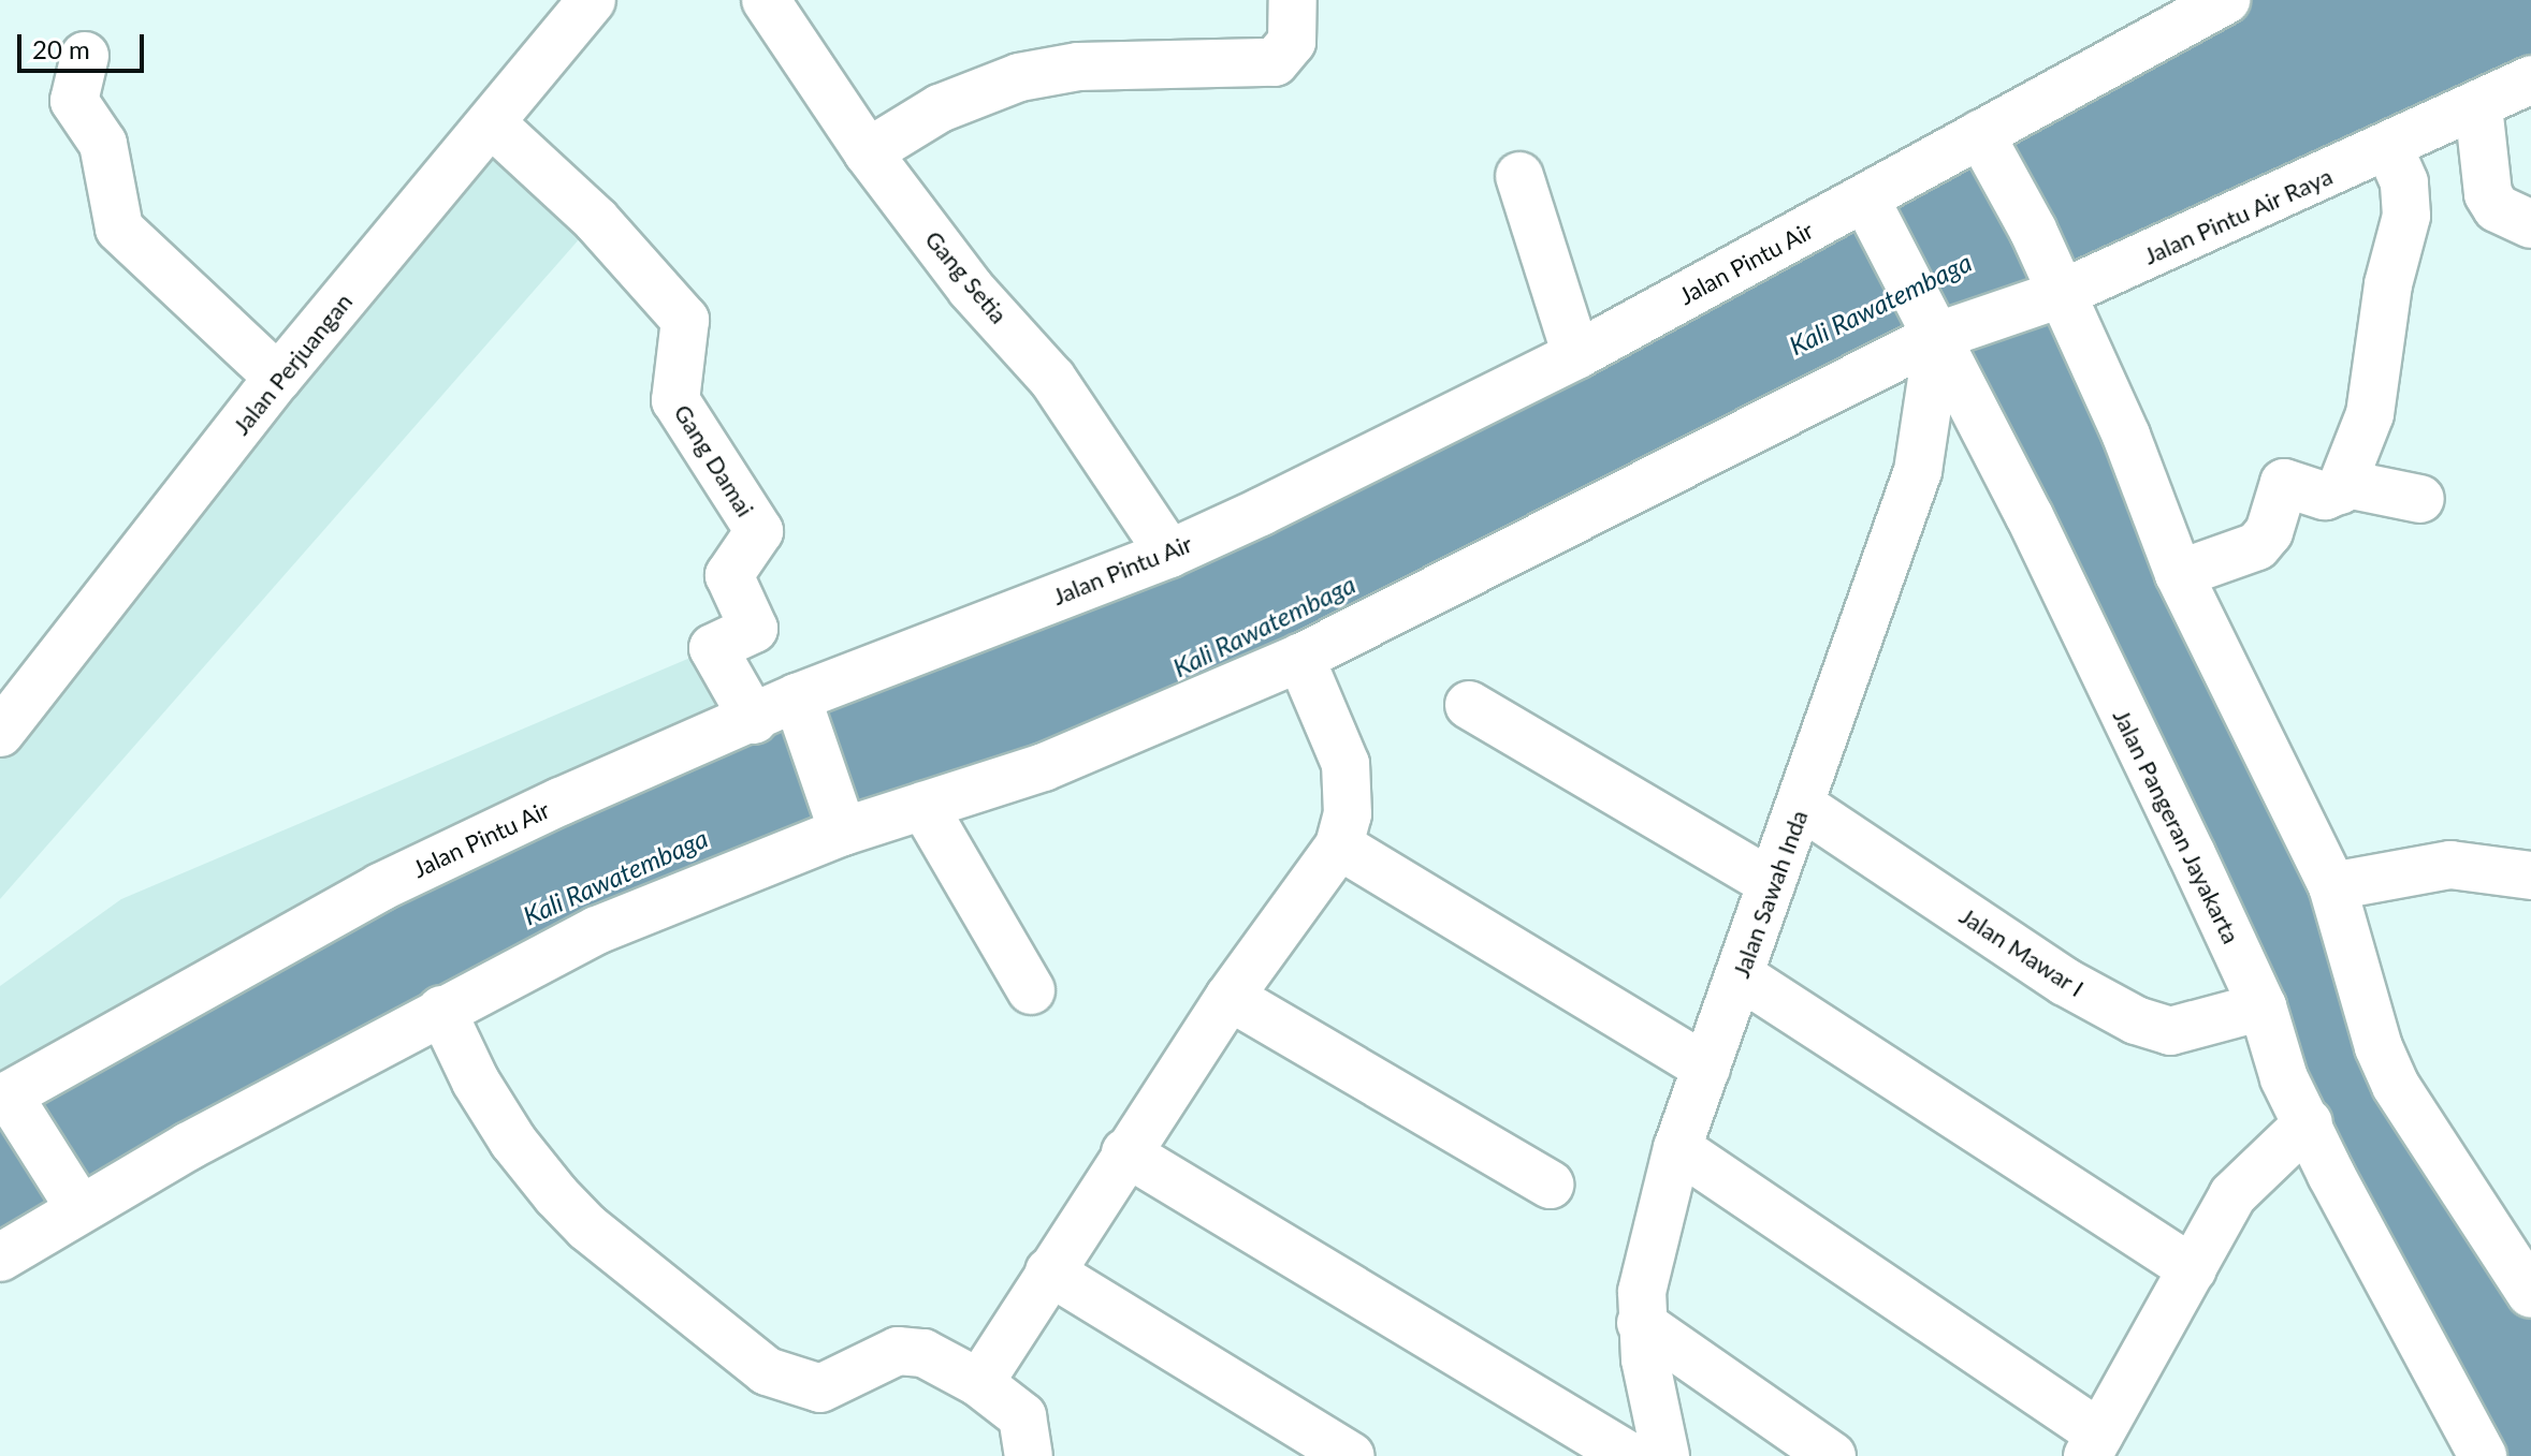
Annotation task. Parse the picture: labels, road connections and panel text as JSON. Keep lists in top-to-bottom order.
{
  "streets": {
    "street": [
      "Jalan Pintu Air Raya",
      "Jalan Pintu Air",
      "Gang Setia",
      "Jalan Perjuangan",
      "Gang Damai",
      "Jalan Pangeran Jayakarta",
      "Jalan Sawah Inda",
      "Jalan Mawar I"
    ]
  },
  "crossings": [
    ["Jalan Pintu Air Raya", "Jalan Pangeran Jayakarta"],
    ["Jalan Pintu Air Raya", "Jalan Sawah Inda"],
    ["Jalan Pintu Air", "Gang Setia"],
    ["Jalan Pintu Air", "Gang Damai"],
    ["Jalan Pintu Air", "Jalan Pangeran Jayakarta"],
    ["Jalan Perjuangan", "Gang Damai"],
    ["Jalan Pangeran Jayakarta", "Jalan Sawah Inda"],
    ["Jalan Pangeran Jayakarta", "Jalan Mawar I"],
    ["Jalan Sawah Inda", "Jalan Mawar I"]
  ],
  "water": ["Kali Rawatembaga"],
  "scale_bar": "20 m"
}
